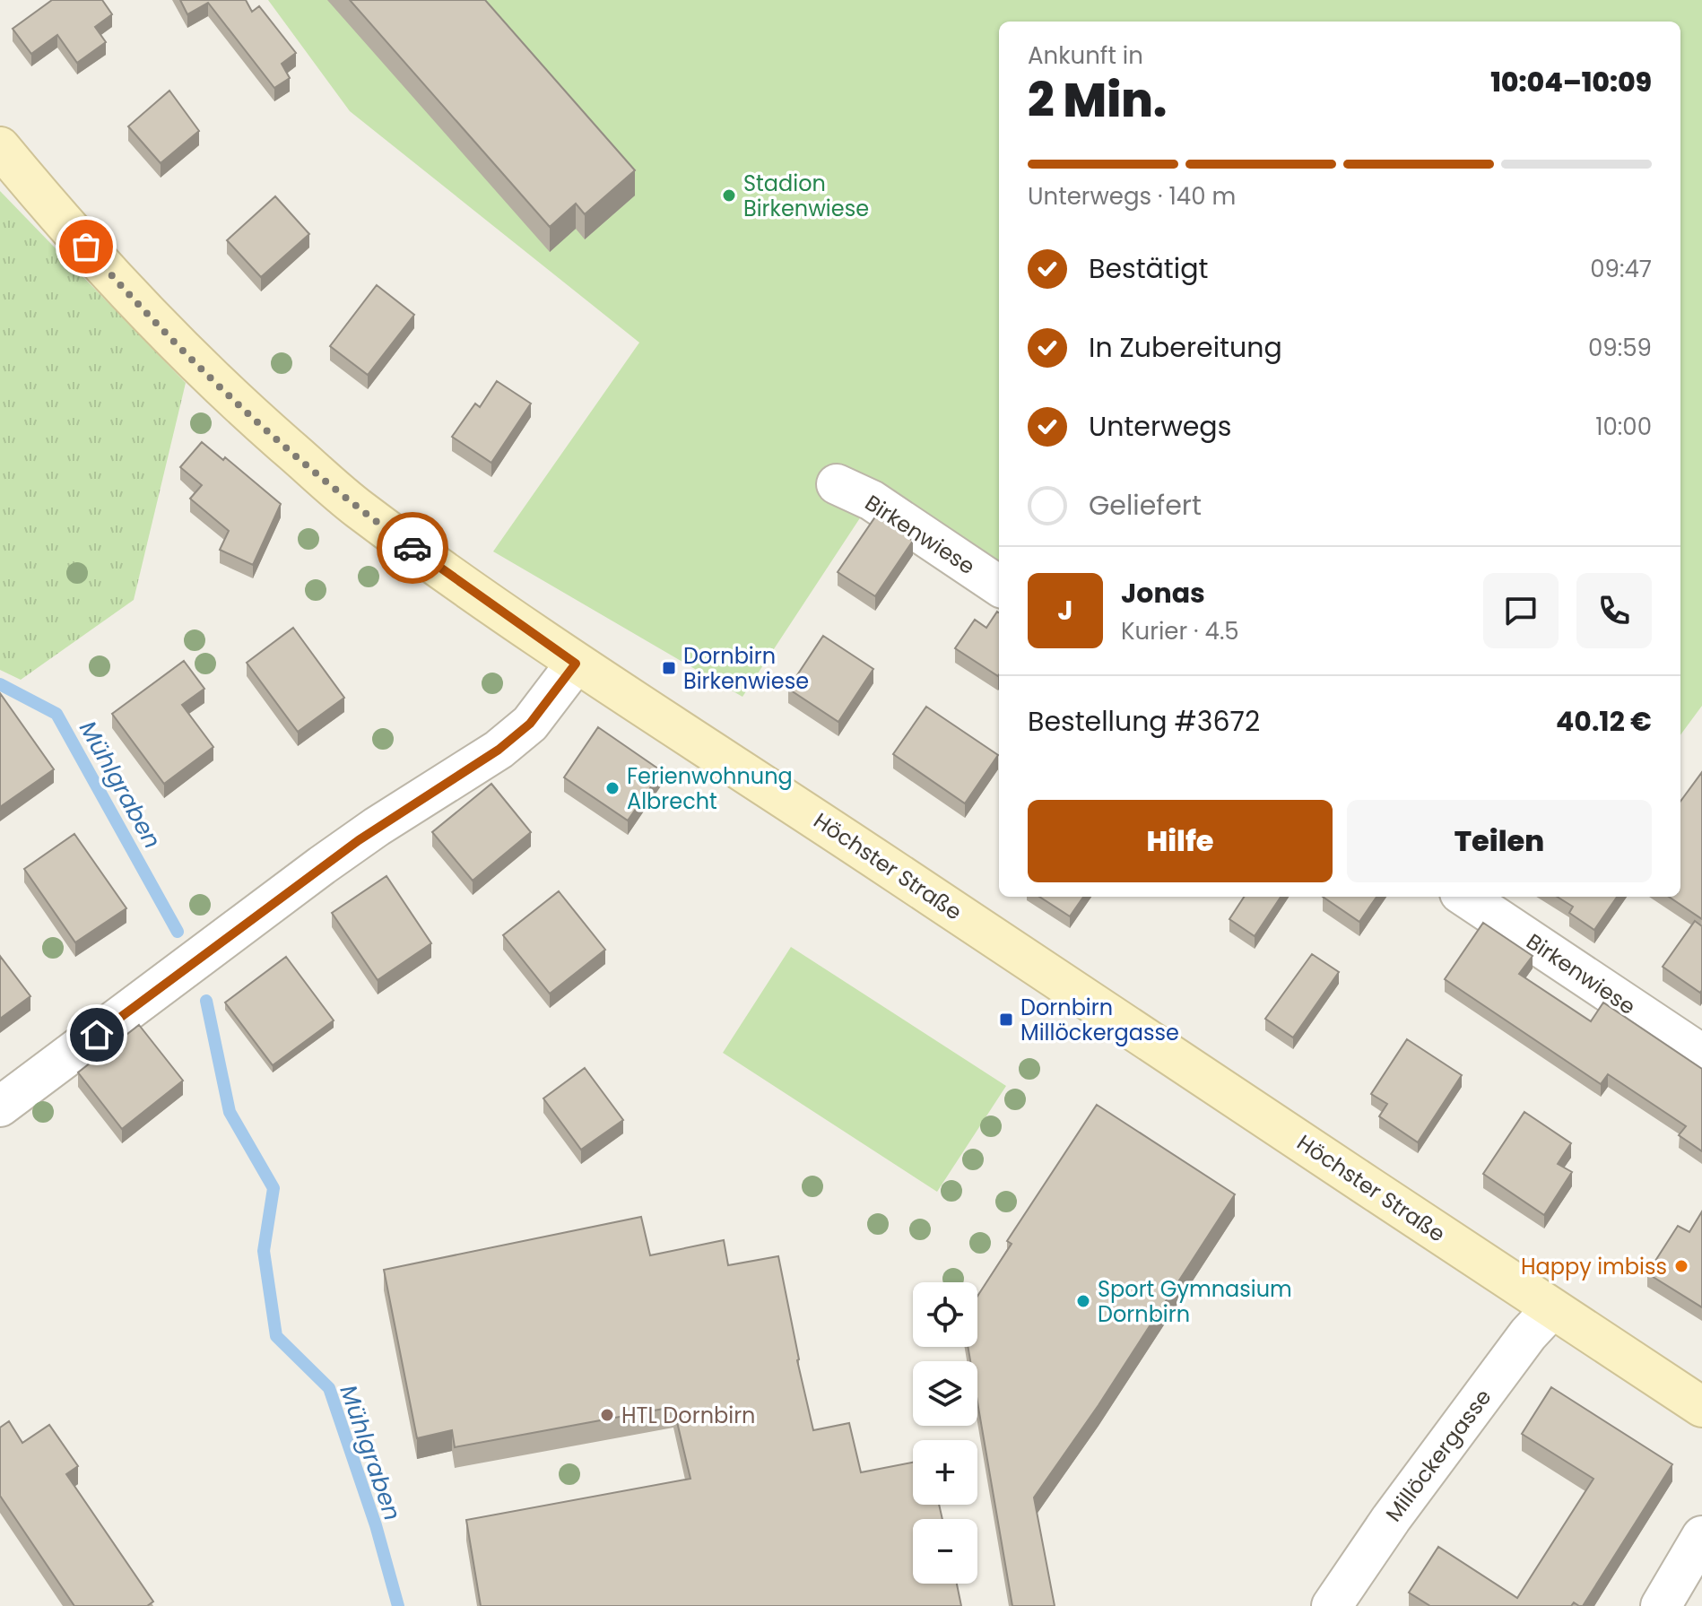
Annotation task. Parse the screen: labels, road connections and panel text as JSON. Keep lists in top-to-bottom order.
{
  "streets": {
    "main road": ["Höchster Straße"],
    "street": ["Birkenwiese", "Millöckergasse"]
  },
  "crossings": [
    ["Höchster Straße", "Millöckergasse"]
  ],
  "water": ["Mühlgraben"],
  "places": {
    "other": [
      "Stadion Birkenwiese",
      "Ferienwohnung Albrecht",
      "Happy imbiss",
      "Sport Gymnasium Dornbirn",
      "HTL Dornbirn"
    ],
    "transit": ["Dornbirn Birkenwiese", "Dornbirn Millöckergasse"]
  },
  "page": {
    "heading": ["2 Min.", "Ankunft in", "10:04–10:09"],
    "panel": [
      "Jonas",
      "Kurier · 4.5",
      "Bestellung #3672",
      "40.12 €"
    ],
    "bar": "Unterwegs · 140 m",
    "list": [
      ["Bestätigt", "09:47"],
      ["In Zubereitung", "09:59"],
      ["Unterwegs", "10:00"],
      "Geliefert"
    ],
    "round": "J",
    "buttons": ["Hilfe", "Teilen"],
    "map_buttons": ["+", "−"]
  }
}
